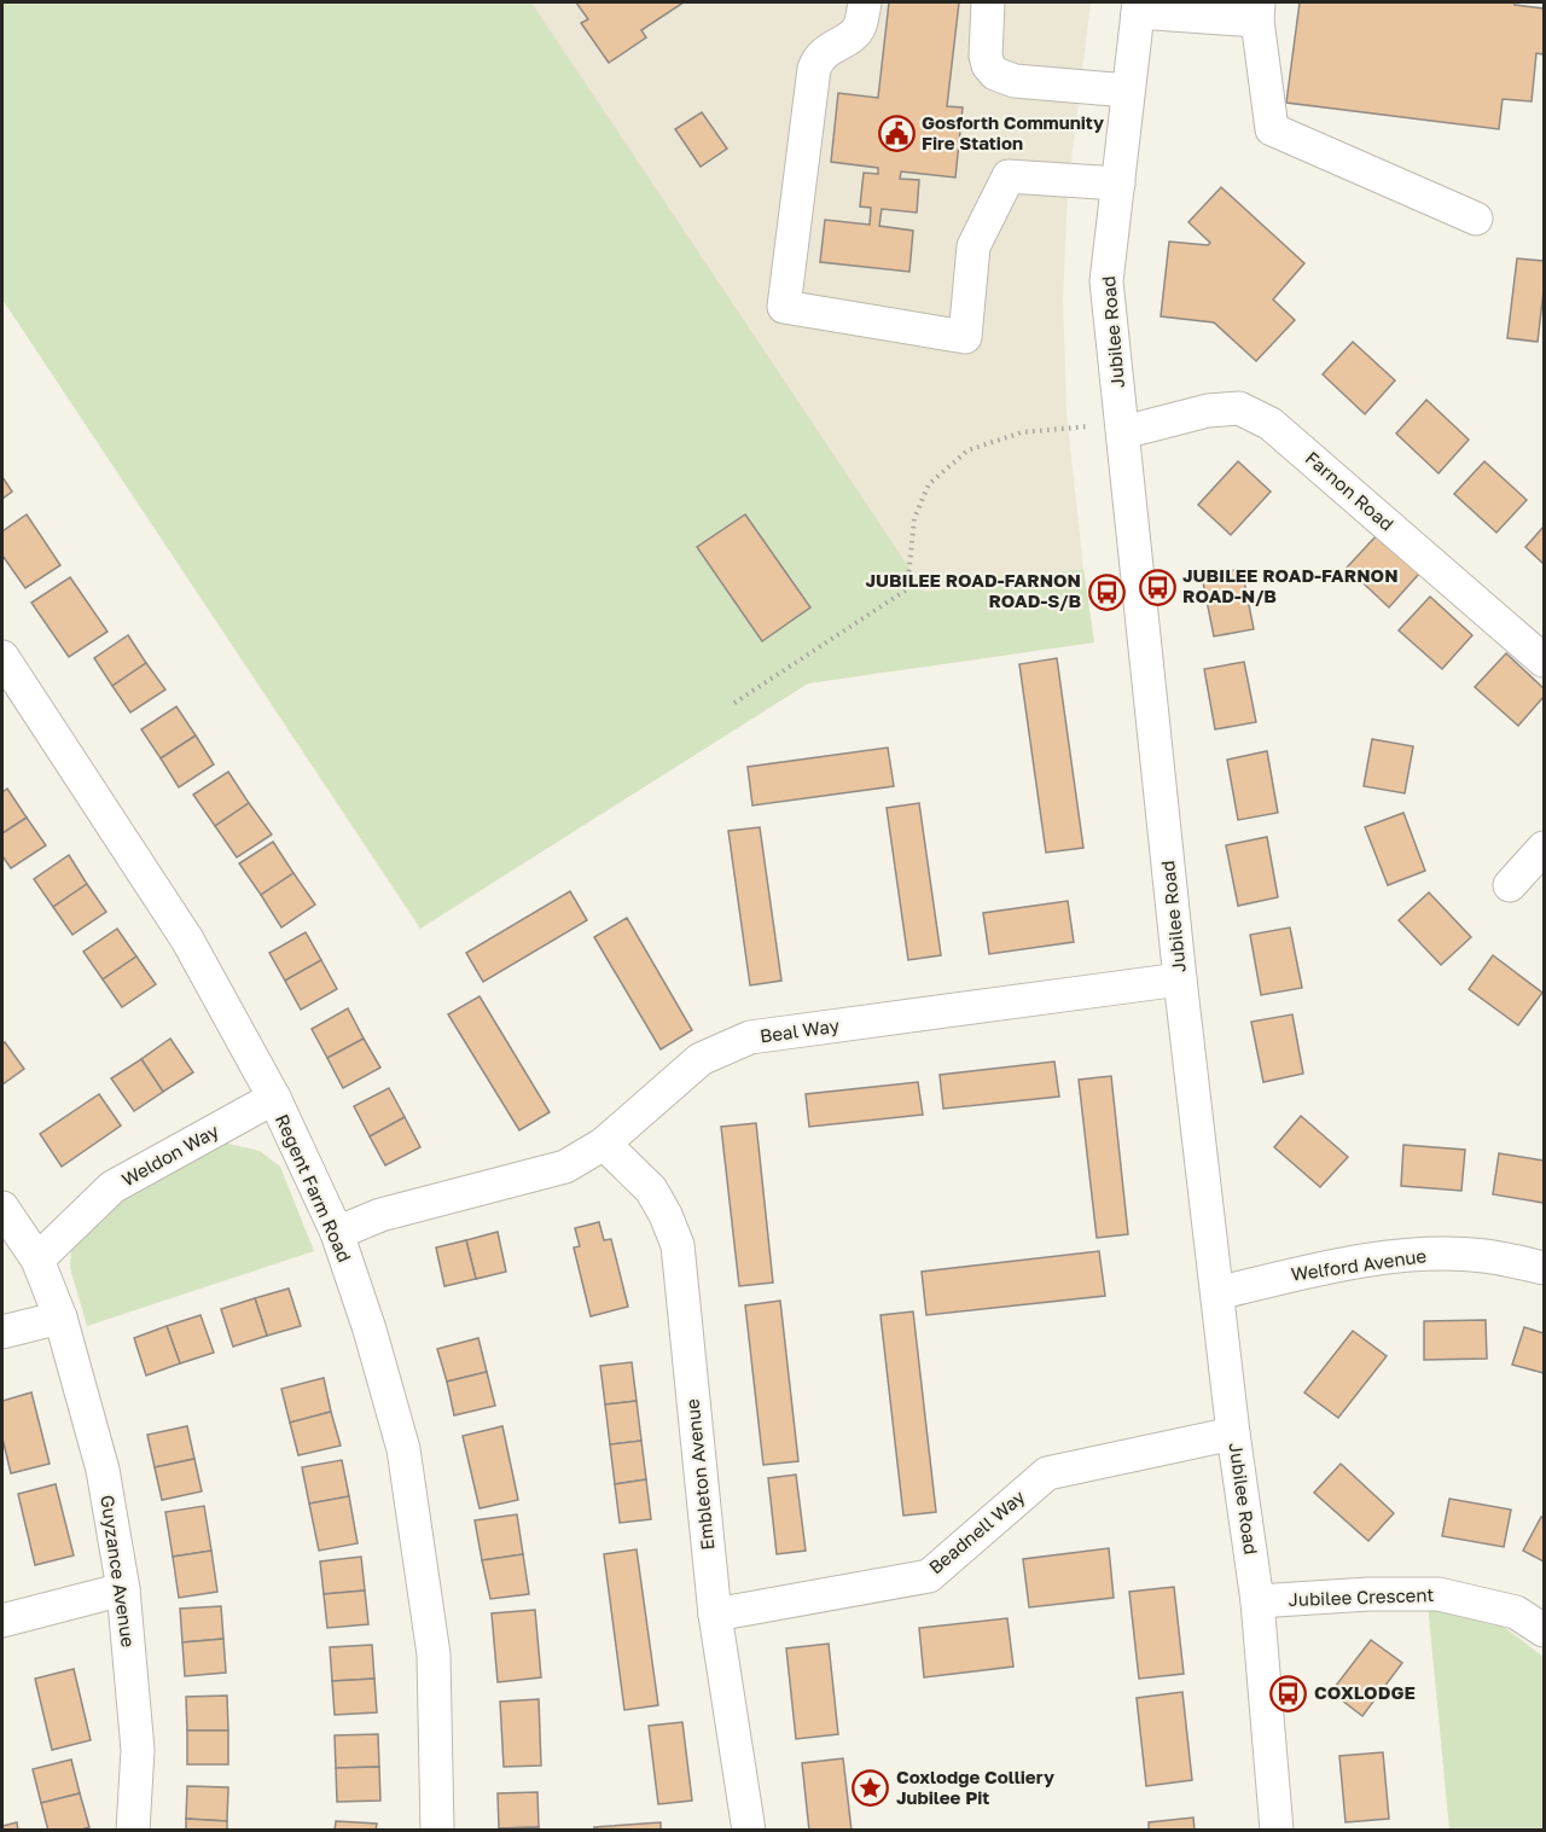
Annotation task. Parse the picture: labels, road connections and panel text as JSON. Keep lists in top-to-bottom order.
{
  "streets": {
    "street": [
      "Jubilee Road",
      "Farnon Road",
      "Beal Way",
      "Weldon Way",
      "Regent Farm Road",
      "Welford Avenue",
      "Embleton Avenue",
      "Beadnell Way",
      "Guyzance Avenue",
      "Jubilee Crescent"
    ]
  },
  "crossings": [
    ["Jubilee Road", "Farnon Road"],
    ["Jubilee Road", "Beal Way"],
    ["Jubilee Road", "Welford Avenue"],
    ["Jubilee Road", "Beadnell Way"],
    ["Jubilee Road", "Jubilee Crescent"],
    ["Beal Way", "Regent Farm Road"],
    ["Beal Way", "Embleton Avenue"],
    ["Weldon Way", "Regent Farm Road"],
    ["Embleton Avenue", "Beadnell Way"]
  ],
  "places": {
    "public building": ["Gosforth Community Fire Station"],
    "bus stop": ["JUBILEE ROAD-FARNON ROAD-N/B", "JUBILEE ROAD-FARNON ROAD-S/B", "COXLODGE"],
    "place": ["Coxlodge Colliery Jubilee Pit"]
  }
}
